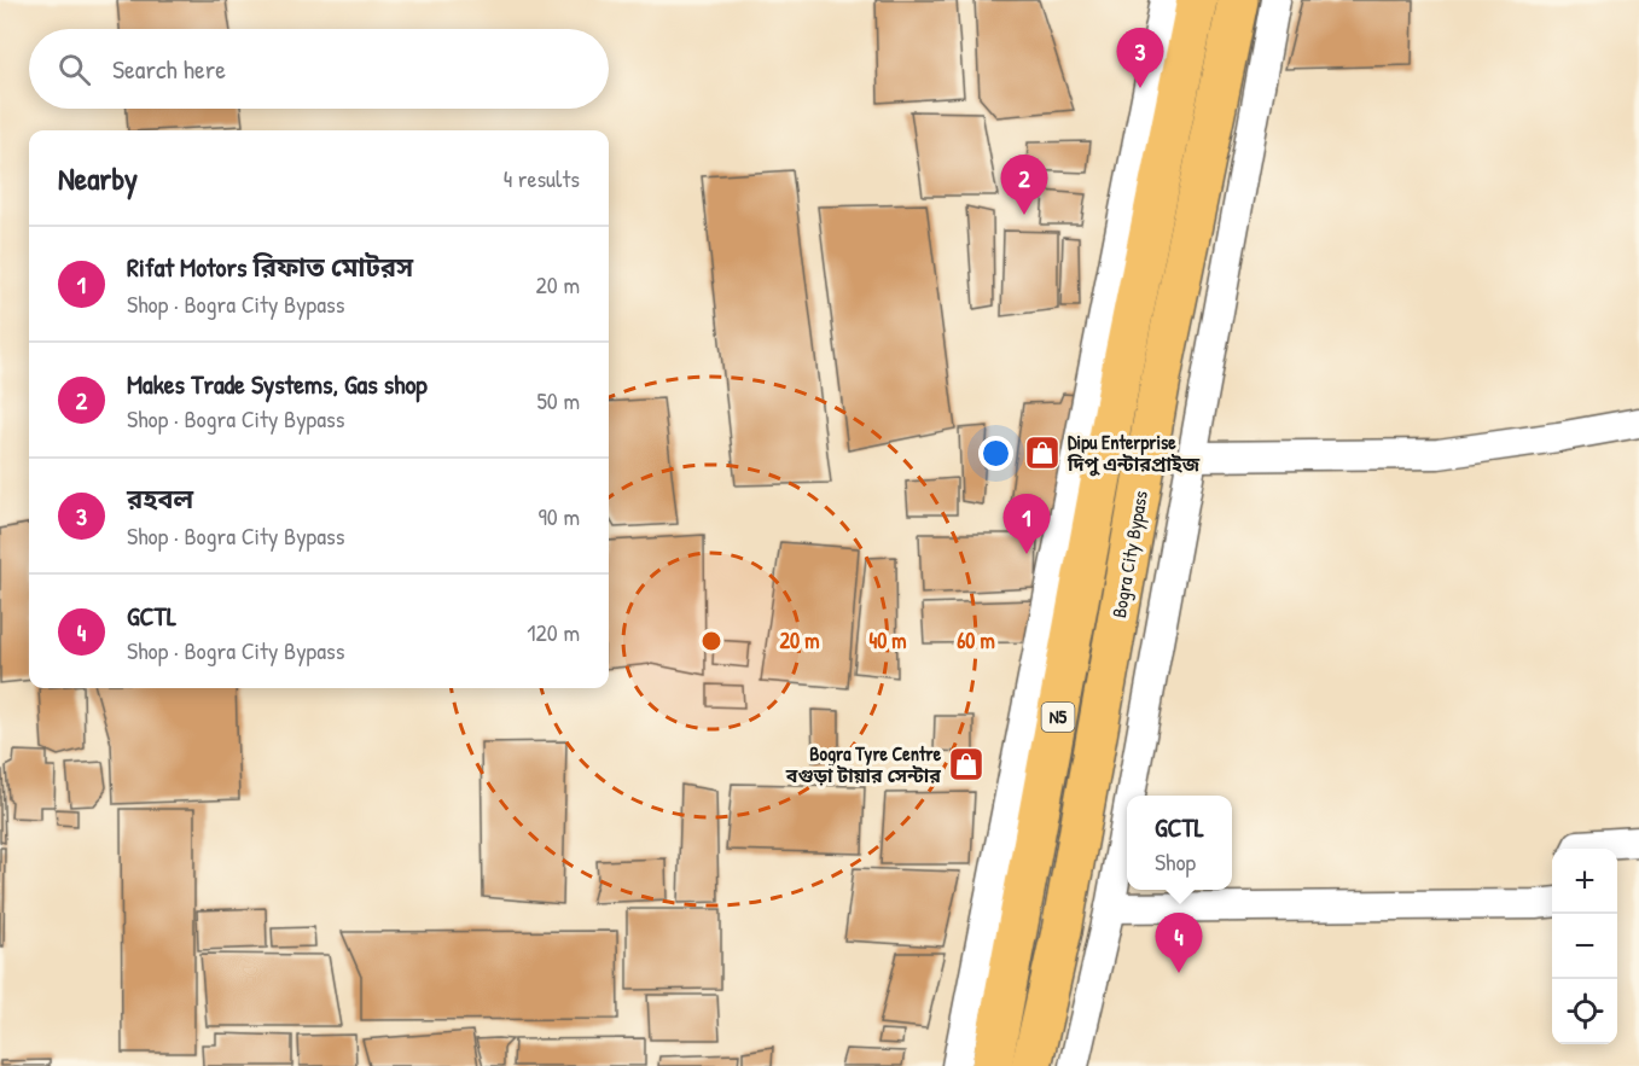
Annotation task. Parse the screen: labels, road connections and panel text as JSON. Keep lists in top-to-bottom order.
{
  "streets": {
    "highway": ["Bogra City Bypass", "N5"]
  },
  "places": {
    "shop": ["Dipu Enterprise দিপু এন্টারপ্রাইজ", "Bogra Tyre Centre বগুড়া টায়ার সেন্টার"]
  },
  "page": {
    "pins": [
      "3",
      "2",
      "1",
      "4"
    ],
    "search": "Search here",
    "heading": ["Nearby", "4 results"],
    "list": [
      {
        "mark": "1",
        "name": "Rifat Motors রিফাত মোটরস",
        "note": "Shop · Bogra City Bypass",
        "value": "20 m"
      },
      {
        "mark": "2",
        "name": "Makes Trade Systems, Gas shop",
        "note": "Shop · Bogra City Bypass",
        "value": "50 m"
      },
      {
        "mark": "3",
        "name": "রহবল",
        "note": "Shop · Bogra City Bypass",
        "value": "90 m"
      },
      {
        "mark": "4",
        "name": "GCTL",
        "note": "Shop · Bogra City Bypass",
        "value": "120 m"
      }
    ],
    "popup": ["GCTL", "Shop"],
    "map_buttons": ["+", "−"]
  },
  "rings": ["20 m", "40 m", "60 m"]
}
